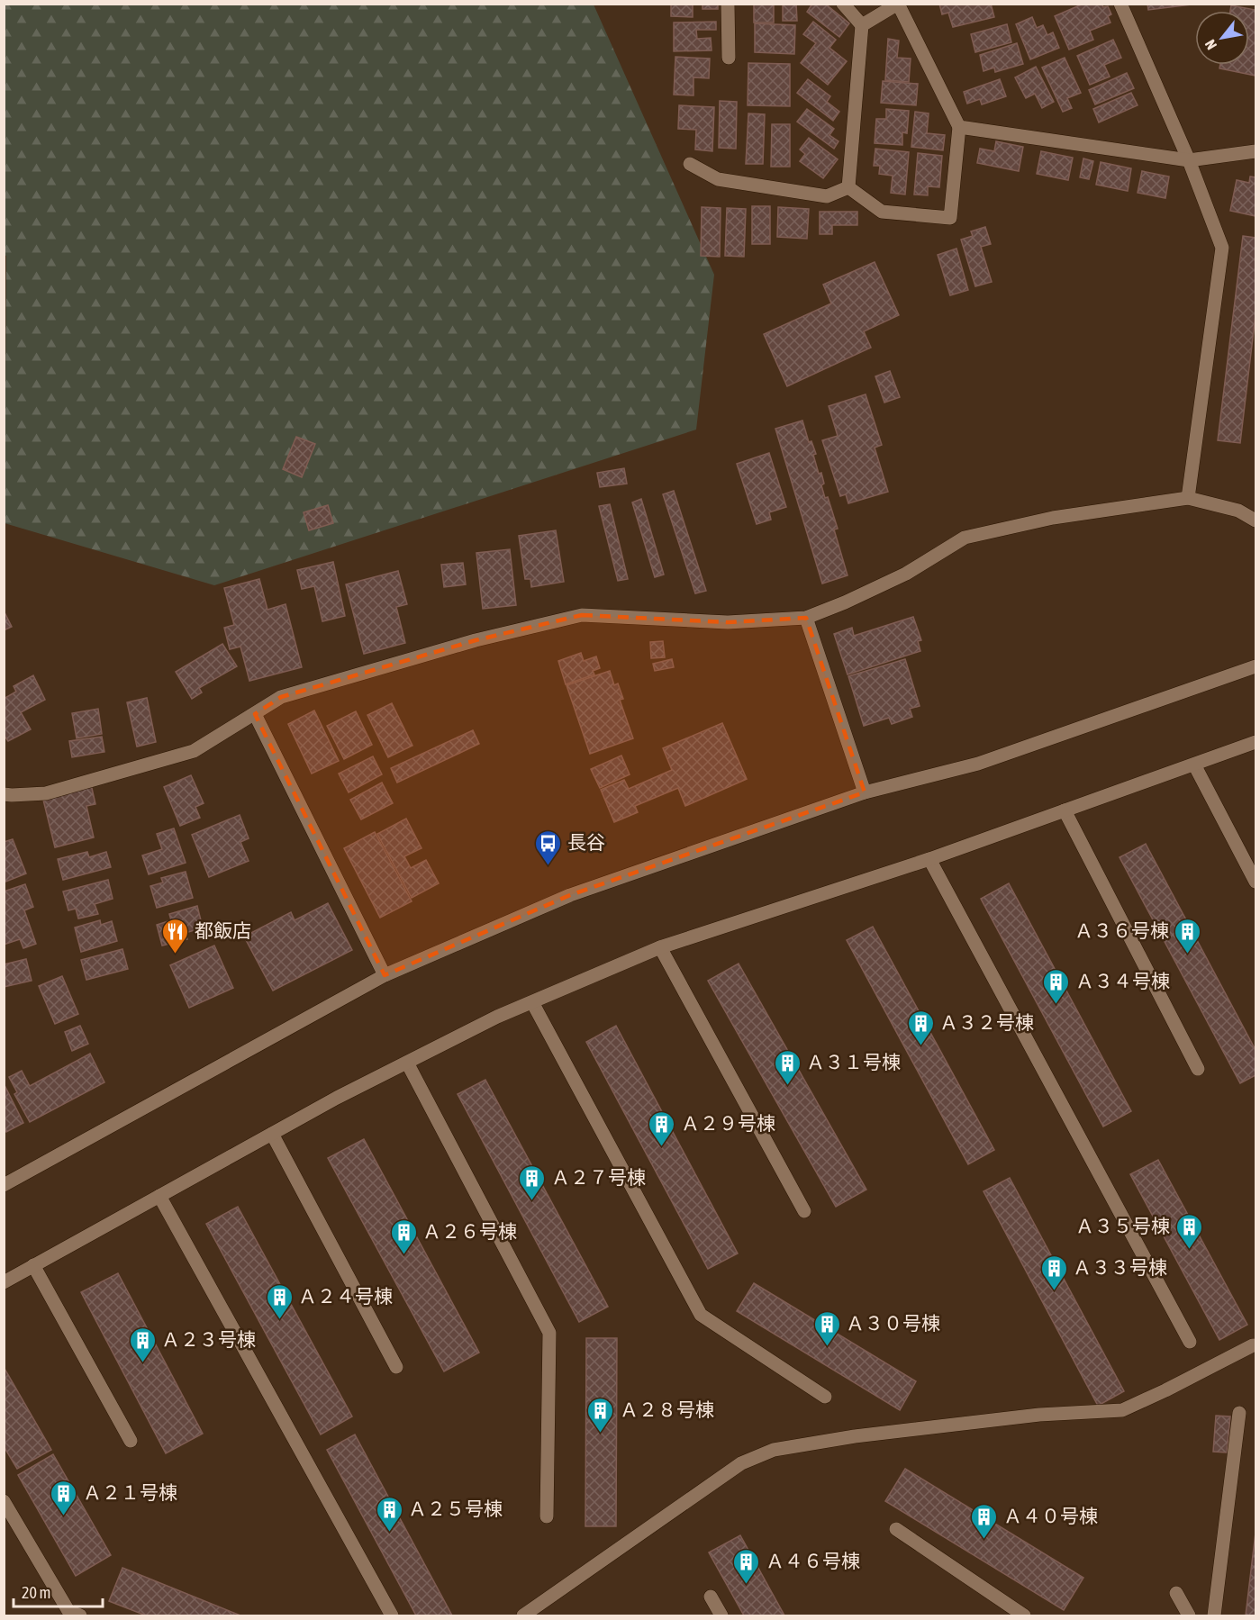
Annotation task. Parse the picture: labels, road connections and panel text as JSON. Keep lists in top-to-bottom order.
{
  "places": {
    "bus stop": ["長谷"],
    "restaurant": ["都飯店"],
    "building": [
      "Ａ３６号棟",
      "Ａ３４号棟",
      "Ａ３２号棟",
      "Ａ３１号棟",
      "Ａ２９号棟",
      "Ａ２７号棟",
      "Ａ３５号棟",
      "Ａ２６号棟",
      "Ａ３３号棟",
      "Ａ２４号棟",
      "Ａ３０号棟",
      "Ａ２３号棟",
      "Ａ２８号棟",
      "Ａ２１号棟",
      "Ａ２５号棟",
      "Ａ４０号棟",
      "Ａ４６号棟"
    ]
  },
  "scale_bar": "20 m",
  "north": "bottom left"
}
